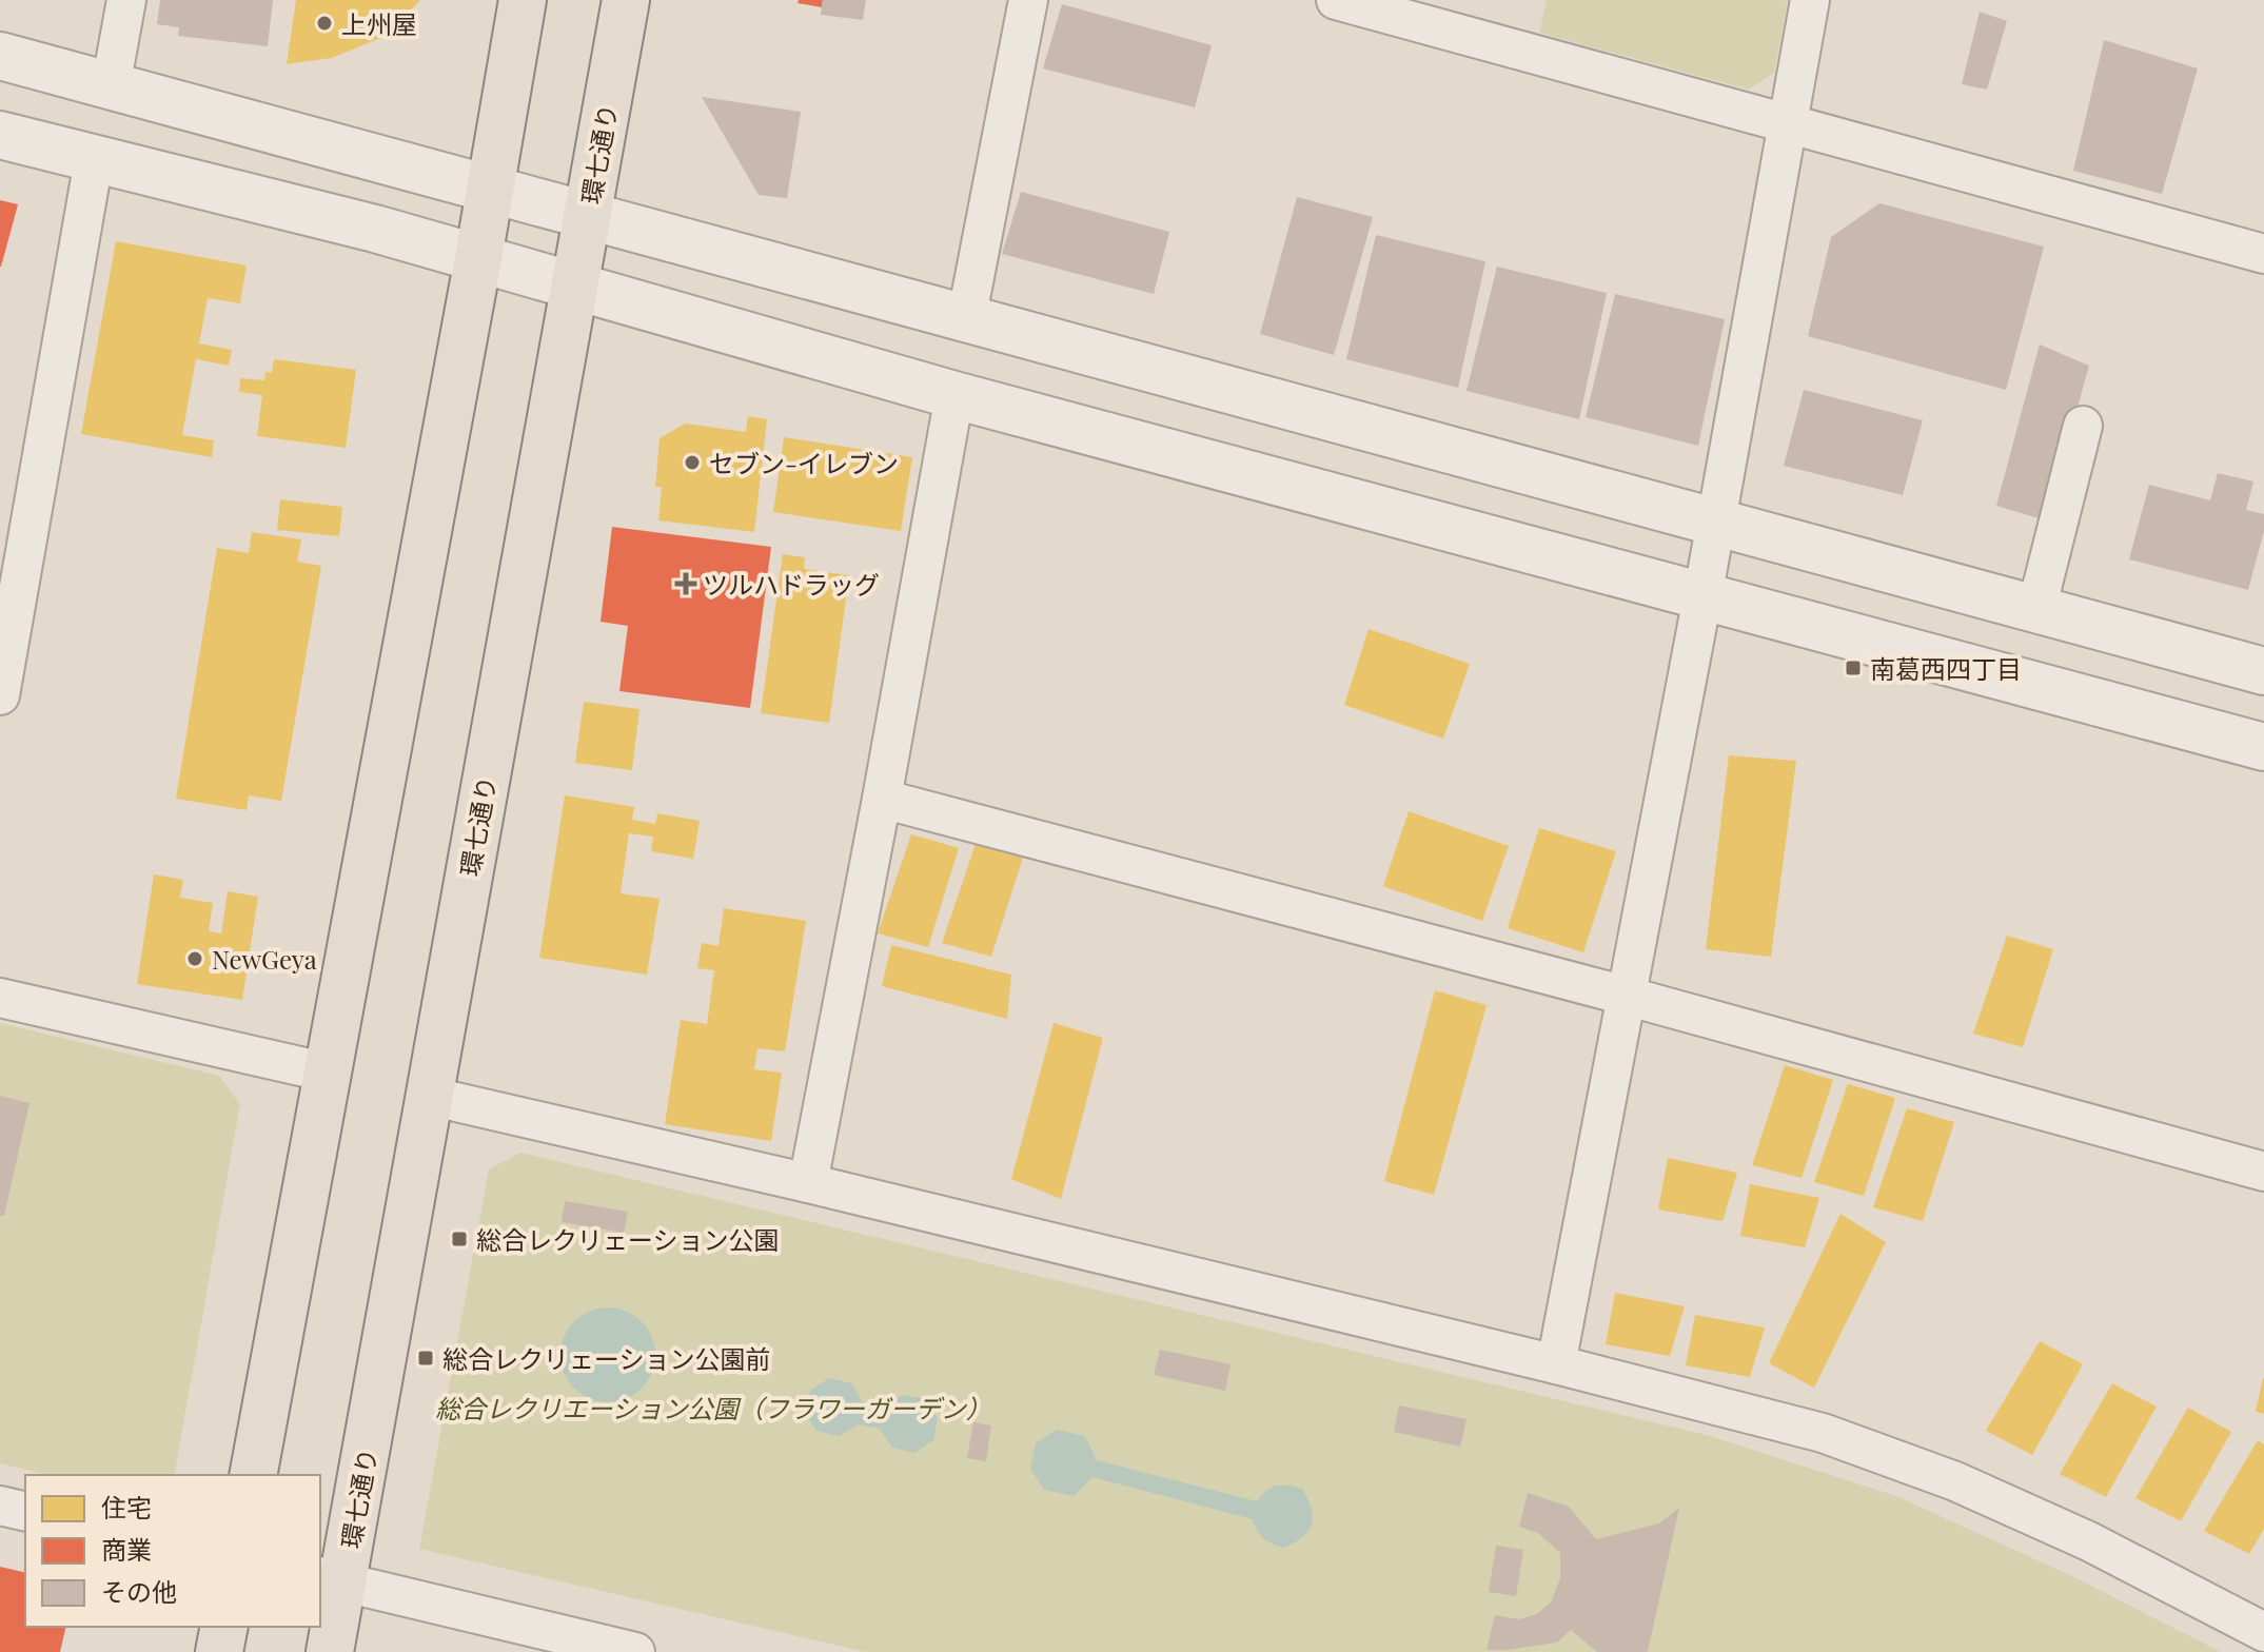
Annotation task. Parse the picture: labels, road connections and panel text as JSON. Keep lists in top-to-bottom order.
{
  "streets": {
    "main road": ["環七通り"]
  },
  "parks": ["総合レクリエーション公園（フラワーガーデン）"],
  "places": {
    "other": ["上州屋", "セブン-イレブン", "NewGeya"],
    "health": ["ツルハドラッグ"],
    "transit": ["南葛西四丁目", "総合レクリェーション公園", "総合レクリェーション公園前"]
  },
  "legend": ["住宅", "商業", "その他"]
}
